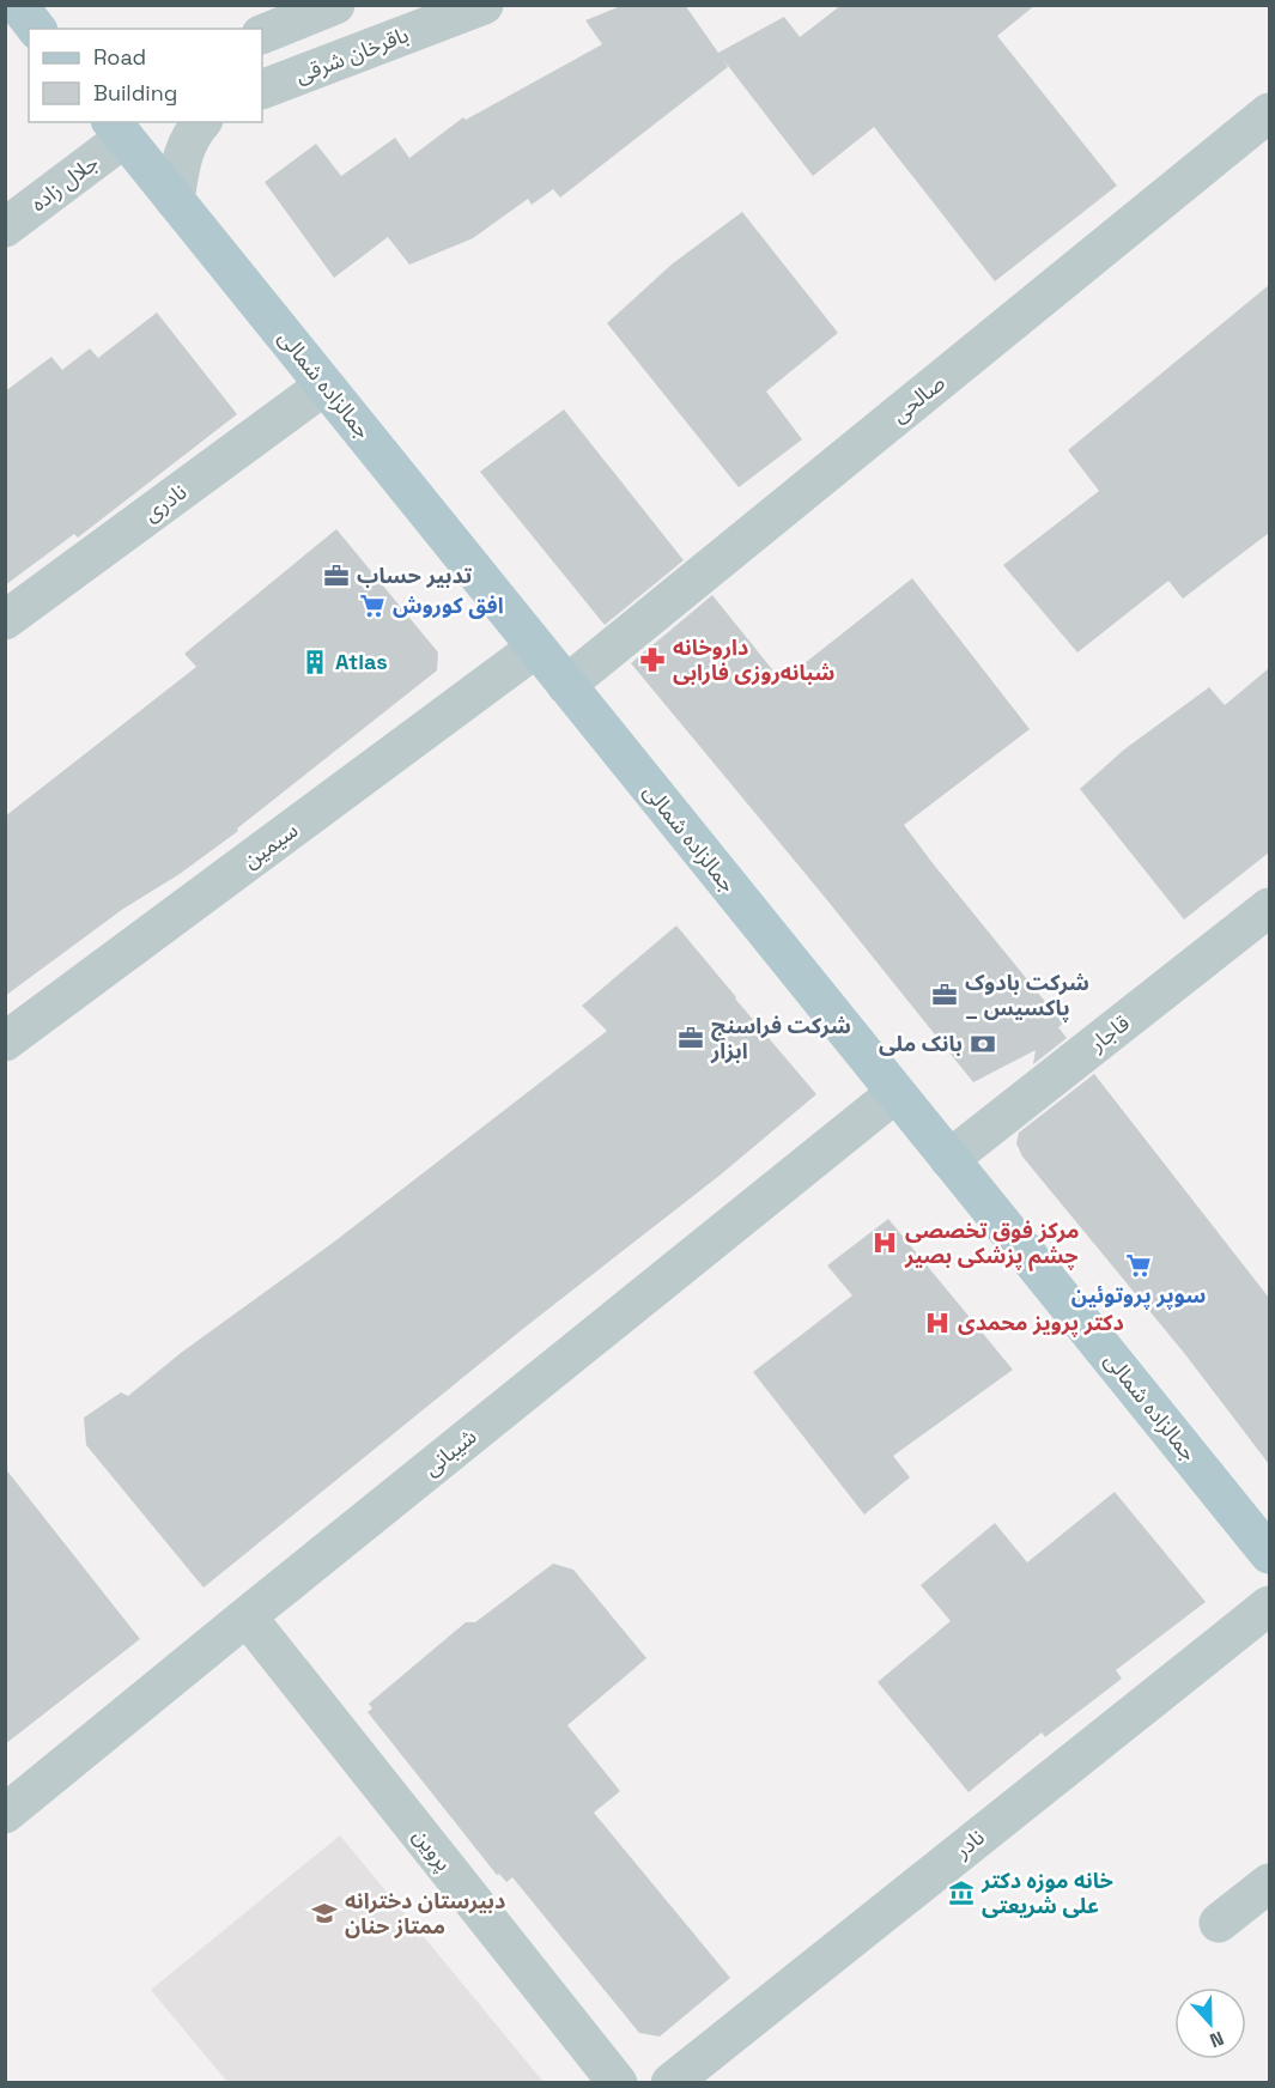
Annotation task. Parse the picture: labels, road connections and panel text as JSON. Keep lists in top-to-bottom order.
{
  "streets": {
    "main road": ["جمالزاده شمالی"],
    "street": [
      "باقرخان شرقی",
      "جلال زاده",
      "صالحی",
      "نادری",
      "سیمین",
      "قاجار",
      "شیبانی",
      "نادر",
      "پروین"
    ]
  },
  "crossings": [
    ["جلال زاده", "جمالزاده شمالی"],
    ["جمالزاده شمالی", "صالحی"],
    ["جمالزاده شمالی", "نادری"],
    ["جمالزاده شمالی", "سیمین"],
    ["جمالزاده شمالی", "قاجار"],
    ["جمالزاده شمالی", "شیبانی"],
    ["شیبانی", "پروین"]
  ],
  "places": {
    "office": ["تدبیر حساب", "شرکت بادوک _ پاکسیس", "شرکت فراسنج ابزار"],
    "supermarket": ["افق کوروش", "سوپر پروتوئین"],
    "pharmacy": ["داروخانه شبانه‌روزی فارابی"],
    "building": ["Atlas"],
    "bank": ["بانک ملی"],
    "hospital": ["مرکز فوق تخصصی چشم پزشکی بصیر", "دکتر پرویز محمدی"],
    "museum": ["خانه موزه دکتر علی شریعتی"],
    "school or university": ["دبیرستان دخترانه ممتاز حنان"]
  },
  "legend": ["Road", "Building"],
  "north": "bottom"
}
